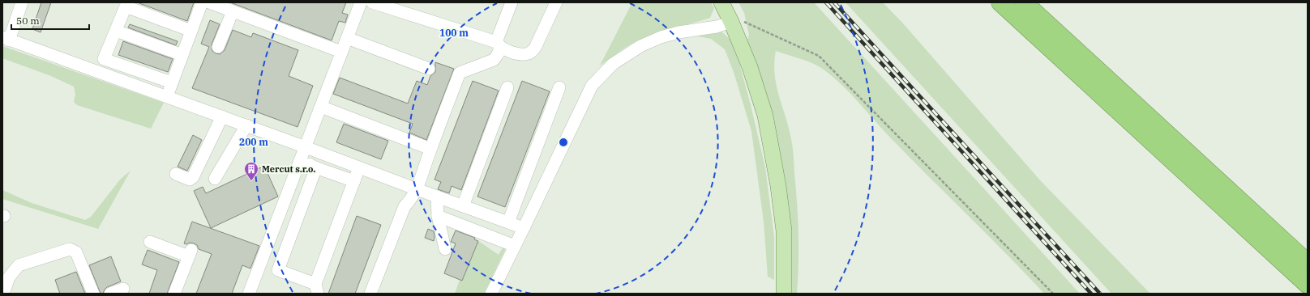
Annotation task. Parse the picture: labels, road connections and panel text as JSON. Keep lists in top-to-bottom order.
{
  "places": {
    "building": ["Mercut s.r.o."]
  },
  "scale_bar": "50 m",
  "rings": ["100 m", "200 m"]
}
